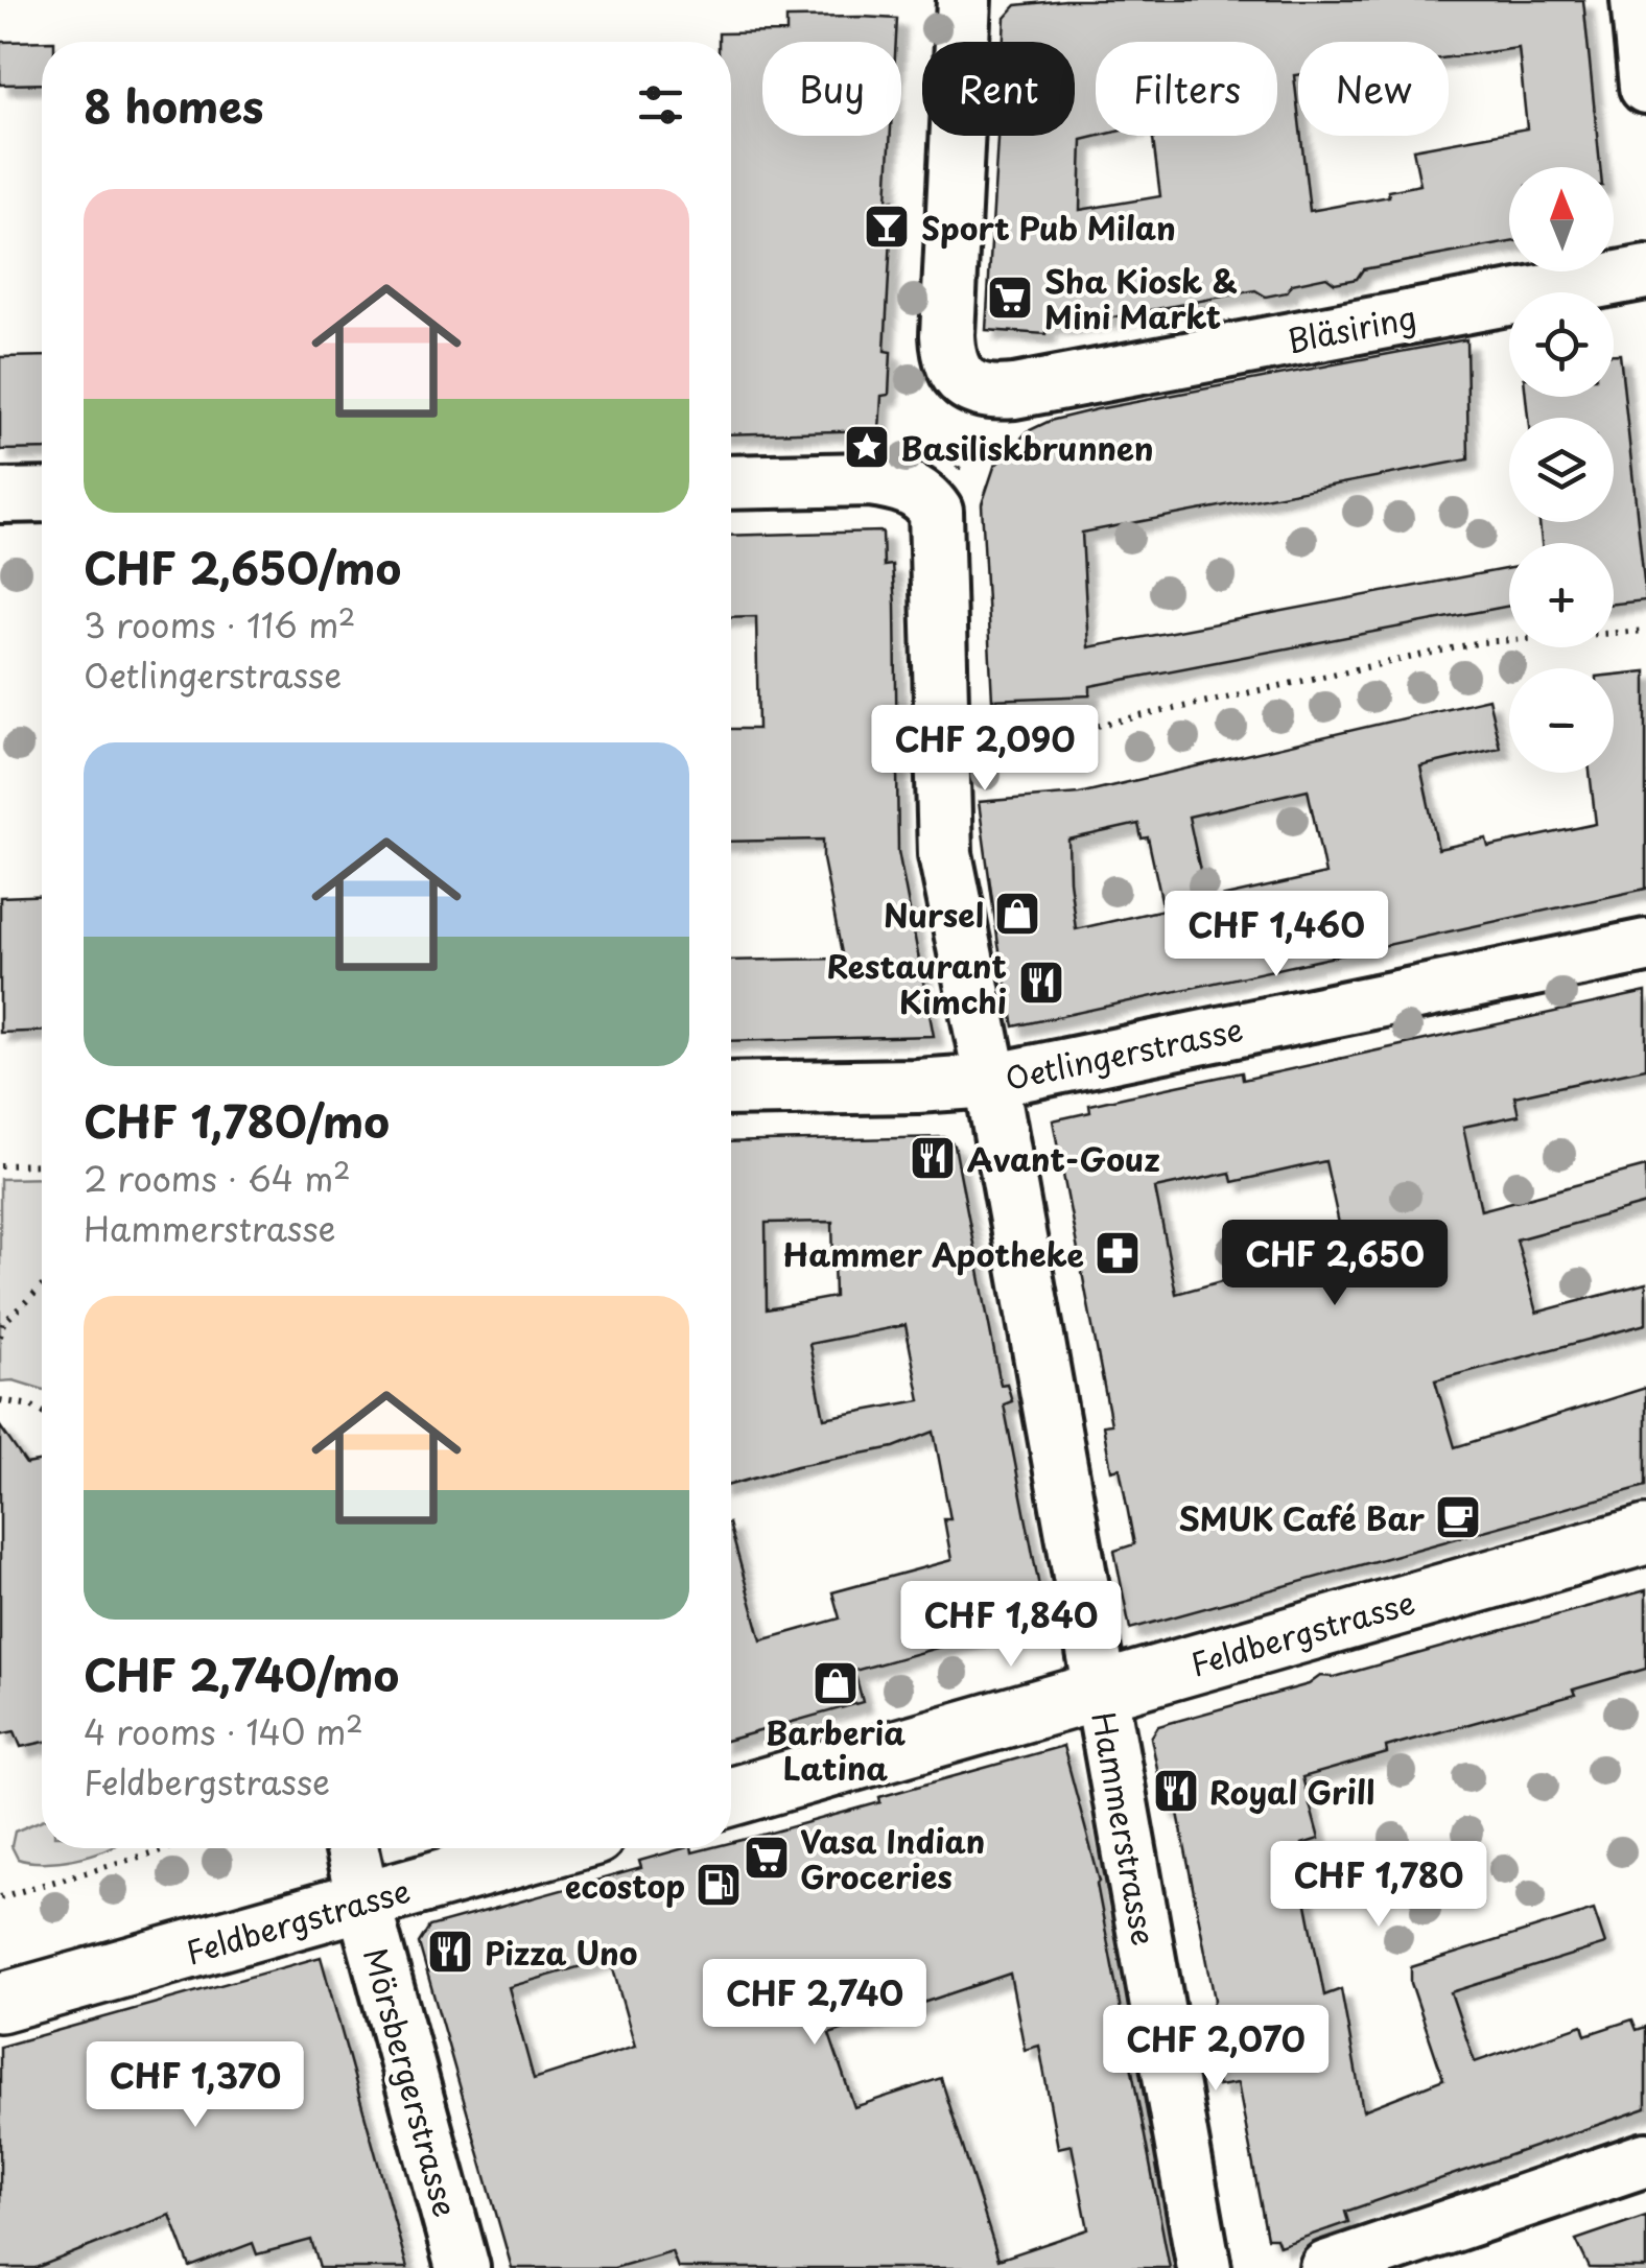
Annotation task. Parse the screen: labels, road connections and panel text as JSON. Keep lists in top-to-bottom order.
{
  "streets": {
    "main road": ["Feldbergstrasse"],
    "street": [
      "Bläsiring",
      "Oetlingerstrasse",
      "Hammerstrasse",
      "Mörsbergerstrasse"
    ]
  },
  "crossings": [
    ["Oetlingerstrasse", "Hammerstrasse"],
    ["Feldbergstrasse", "Hammerstrasse"],
    ["Feldbergstrasse", "Mörsbergerstrasse"]
  ],
  "places": {
    "bar": ["Sport Pub Milan"],
    "supermarket": ["Sha Kiosk & Mini Markt", "Vasa Indian Groceries"],
    "place": ["Basiliskbrunnen"],
    "shop": ["Nursel", "Barberia Latina"],
    "restaurant": [
      "Restaurant Kimchi",
      "Avant-Gouz",
      "Royal Grill",
      "Pizza Uno"
    ],
    "pharmacy": ["Hammer Apotheke"],
    "cafe": ["SMUK Café Bar"],
    "fuel station": ["ecostop"]
  },
  "north": "top",
  "page": {
    "chip": [
      "Buy",
      "Rent",
      "Filters",
      "New"
    ],
    "heading": "8 homes",
    "map_buttons": ["+", "−"],
    "list": [
      {
        "name": "CHF 2,650/mo",
        "note": "3 rooms · 116 m² · Oetlingerstrasse"
      },
      {
        "name": "CHF 1,780/mo",
        "note": "2 rooms · 64 m² · Hammerstrasse"
      },
      {
        "name": "CHF 2,740/mo",
        "note": "4 rooms · 140 m² · Feldbergstrasse"
      }
    ],
    "price": [
      "CHF 2,090",
      "CHF 1,460",
      "CHF 2,650",
      "CHF 1,840",
      "CHF 1,780",
      "CHF 2,740",
      "CHF 2,070",
      "CHF 1,370"
    ]
  }
}
